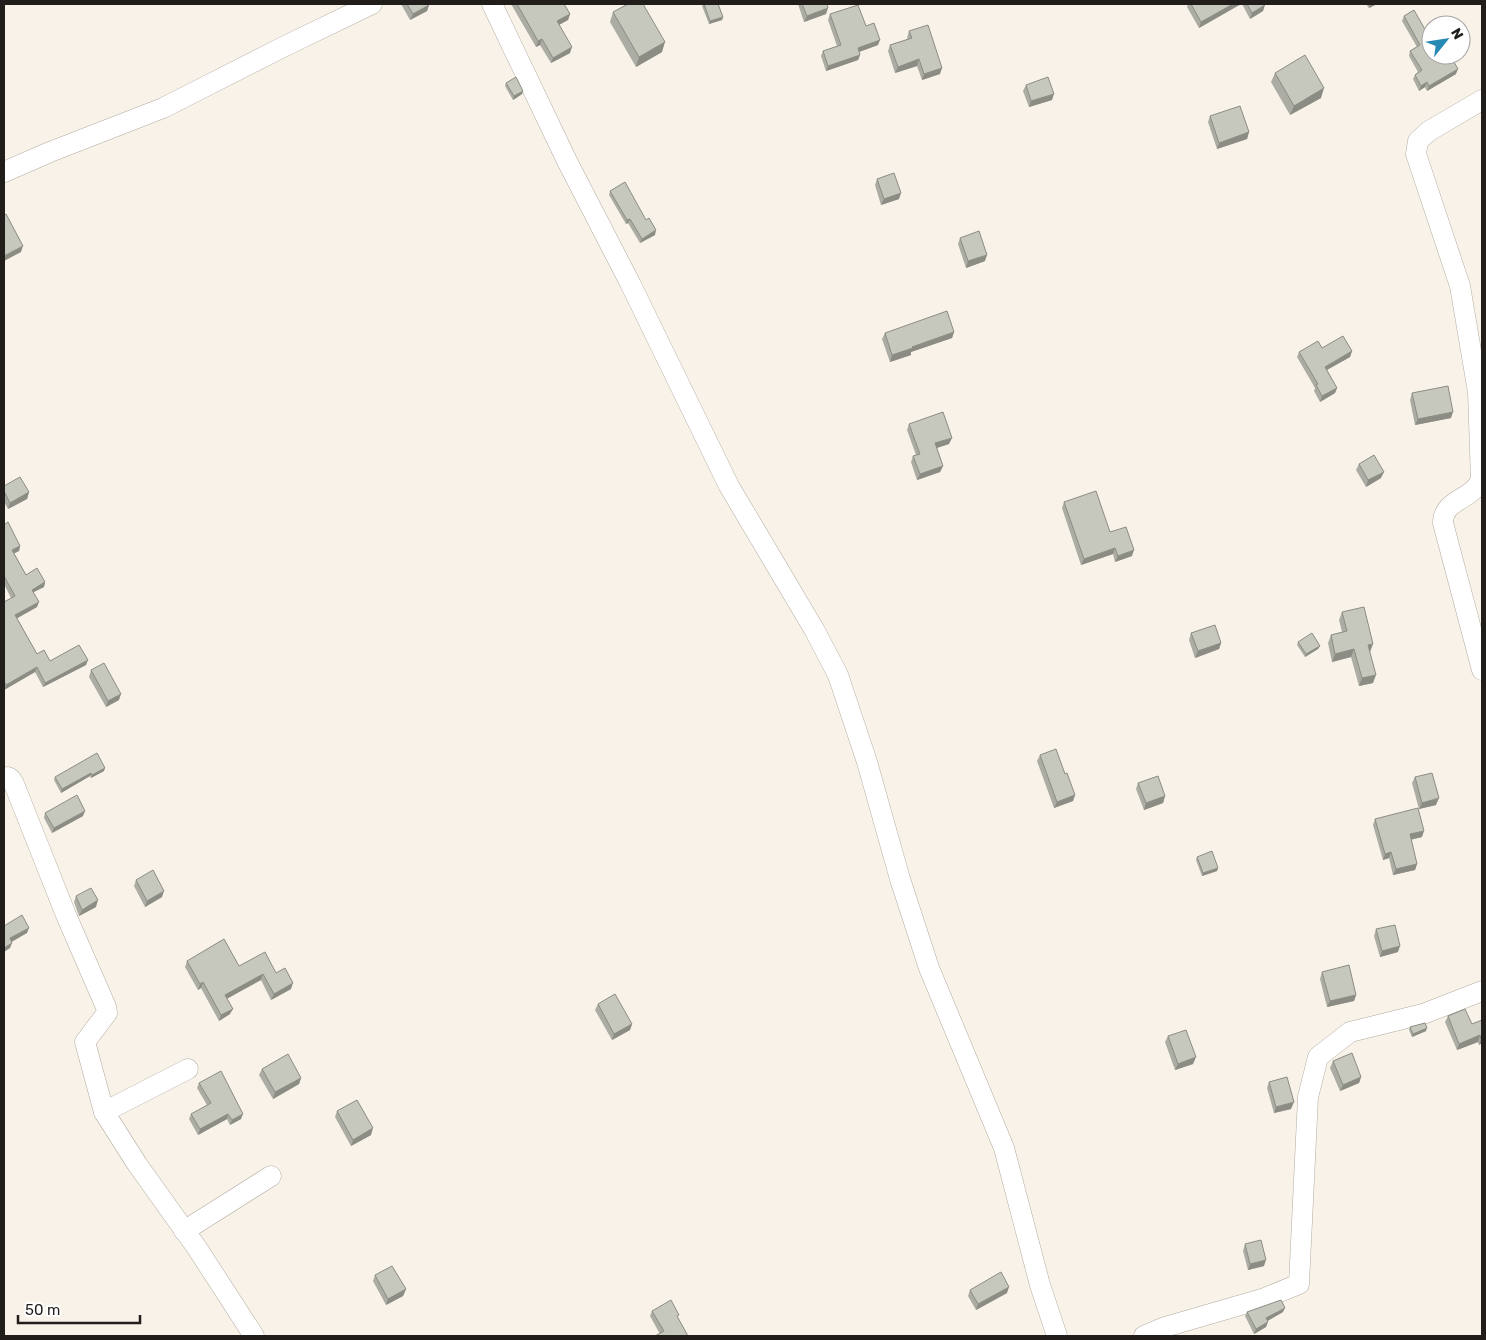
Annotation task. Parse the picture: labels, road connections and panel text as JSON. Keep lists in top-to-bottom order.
{
  "scale_bar": "50 m",
  "north": "top right"
}
